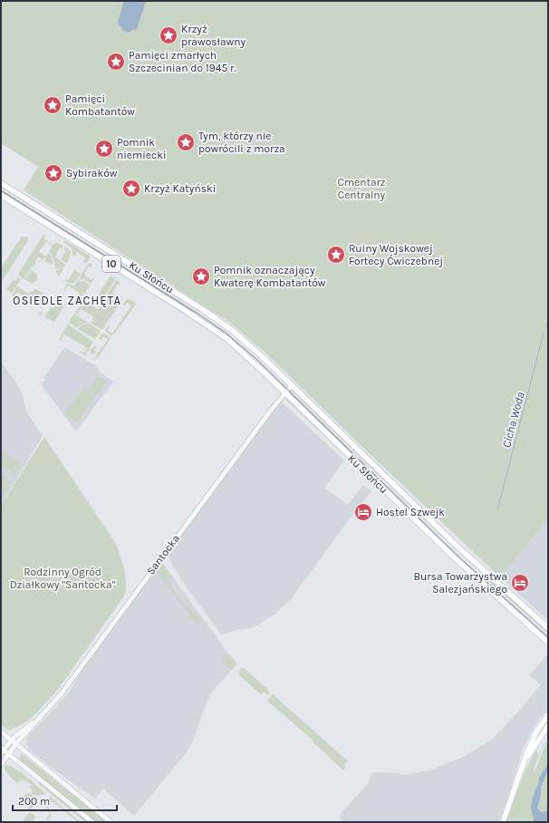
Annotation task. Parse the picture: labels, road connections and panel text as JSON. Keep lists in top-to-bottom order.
{
  "streets": {
    "main road": ["10", "Ku Słońcu"],
    "street": ["Santocka"]
  },
  "crossings": [
    ["Ku Słońcu", "Santocka"]
  ],
  "districts": ["OSIEDLE ZACHĘTA"],
  "water": ["Cicha Woda"],
  "parks": ["Cmentarz Centralny", "Rodzinny Ogród Działkowy \"Santocka\""],
  "places": {
    "place": [
      "Krzyż prawosławny",
      "Pamięci zmarłych Szczecinian do 1945 r.",
      "Pamięci Kombatantów",
      "Tym, którzy nie powrócili z morza",
      "Pomnik niemiecki",
      "Sybiraków",
      "Krzyż Katyński",
      "Ruiny Wojskowej Fortecy Ćwiczebnej",
      "Pomnik oznaczający Kwaterę Kombatantów"
    ],
    "hotel": ["Hostel Szwejk", "Bursa Towarzystwa Salezjańskiego"]
  },
  "scale_bar": "200 m"
}
